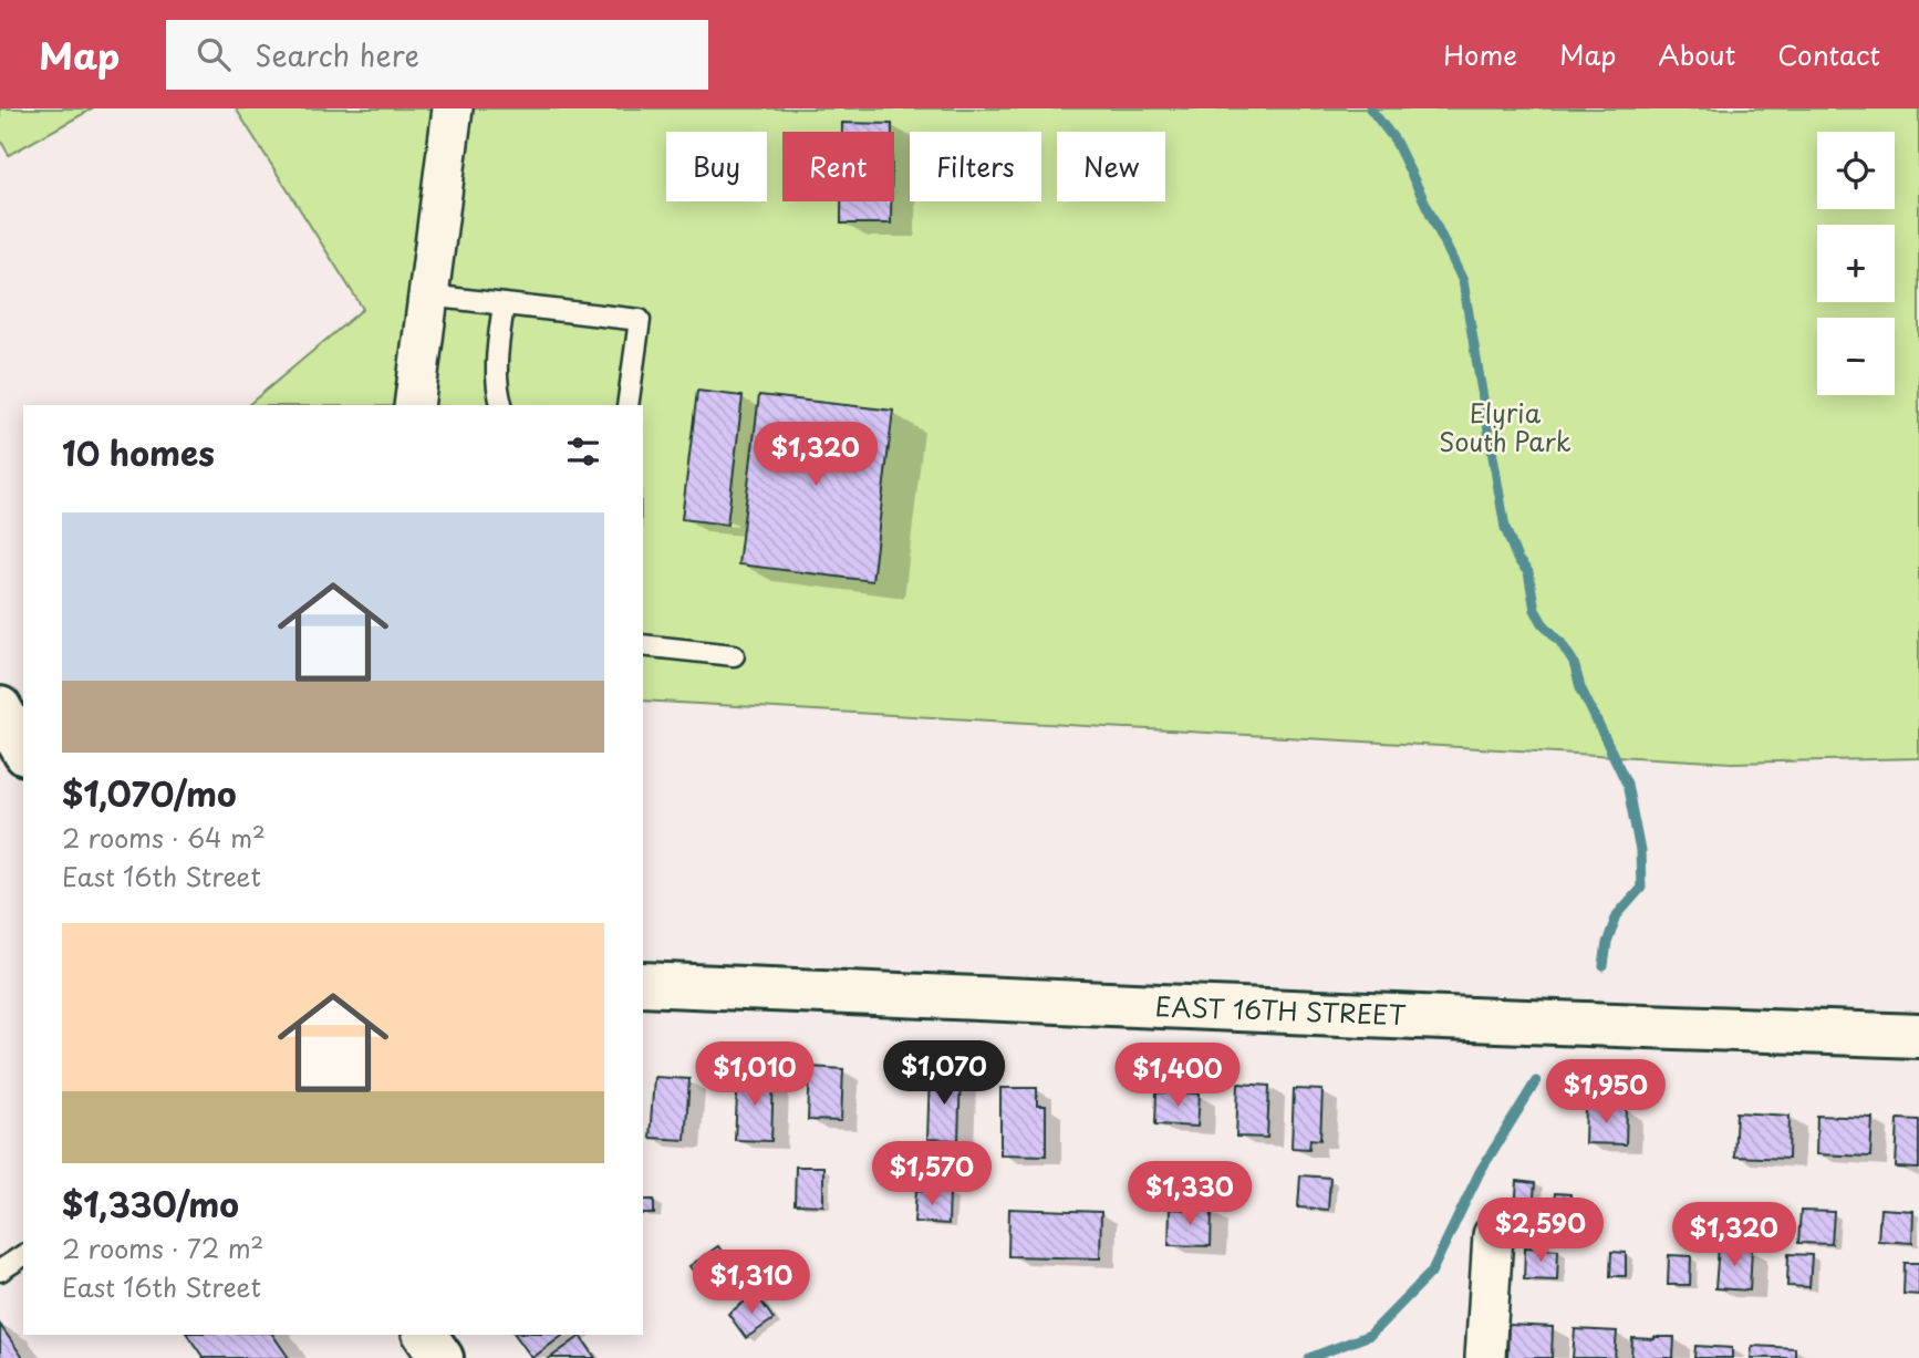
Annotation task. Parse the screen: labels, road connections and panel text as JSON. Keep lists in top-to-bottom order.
{
  "streets": {
    "street": ["EAST 16TH STREET"]
  },
  "parks": ["Elyria South Park"],
  "page": {
    "header": "Map",
    "search": "Search here",
    "nav": [
      "Home",
      "Map",
      "About",
      "Contact"
    ],
    "map_buttons": ["+", "−"],
    "chip": [
      "Buy",
      "Rent",
      "Filters",
      "New"
    ],
    "heading": "10 homes",
    "price": [
      "$1,320",
      "$1,070",
      "$1,010",
      "$1,400",
      "$1,950",
      "$1,570",
      "$1,330",
      "$2,590",
      "$1,320",
      "$1,310"
    ],
    "list": [
      {
        "name": "$1,070/mo",
        "note": "2 rooms · 64 m² · East 16th Street"
      },
      {
        "name": "$1,330/mo",
        "note": "2 rooms · 72 m² · East 16th Street"
      }
    ]
  }
}
